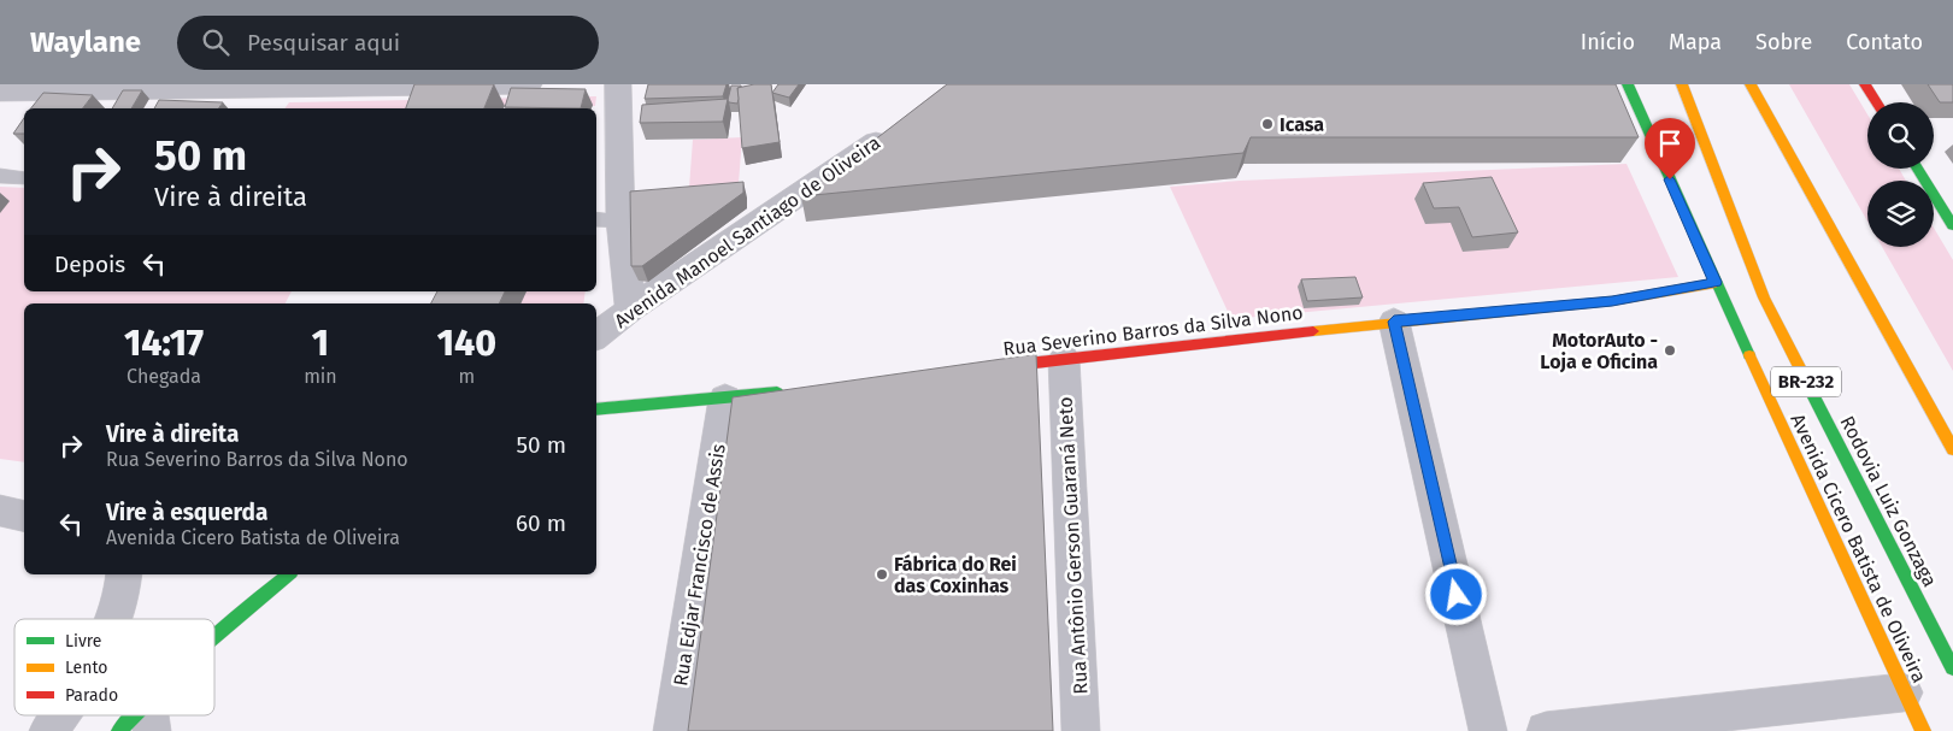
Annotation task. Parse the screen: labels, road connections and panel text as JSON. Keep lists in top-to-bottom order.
{
  "streets": {
    "main road": [
      "Rua Severino Barros da Silva Nono",
      "BR-232",
      "Rodovia Luiz Gonzaga",
      "Avenida Cicero Batista de Oliveira"
    ],
    "street": ["Avenida Manoel Santiago de Oliveira", "Rua Antônio Gerson Guaraná Neto", "Rua Edjar Francisco de Assis"]
  },
  "crossings": [
    ["Rua Severino Barros da Silva Nono", "Rua Antônio Gerson Guaraná Neto"],
    ["Rua Severino Barros da Silva Nono", "Avenida Cicero Batista de Oliveira"]
  ],
  "places": ["Icasa", "MotorAuto - Loja e Oficina", "Fábrica do Rei das Coxinhas"],
  "legend": ["Livre", "Lento", "Parado"],
  "page": {
    "header": "Waylane",
    "search": "Pesquisar aqui",
    "nav": [
      "Início",
      "Mapa",
      "Sobre",
      "Contato"
    ],
    "turn": ["50 m", "Vire à direita"],
    "then": "Depois",
    "eta": [
      "14:17",
      "Chegada",
      "1",
      "min",
      "140",
      "m"
    ],
    "list": [
      {
        "name": "Vire à direita",
        "note": "Rua Severino Barros da Silva Nono",
        "value": "50 m"
      },
      {
        "name": "Vire à esquerda",
        "note": "Avenida Cicero Batista de Oliveira",
        "value": "60 m"
      }
    ]
  }
}
